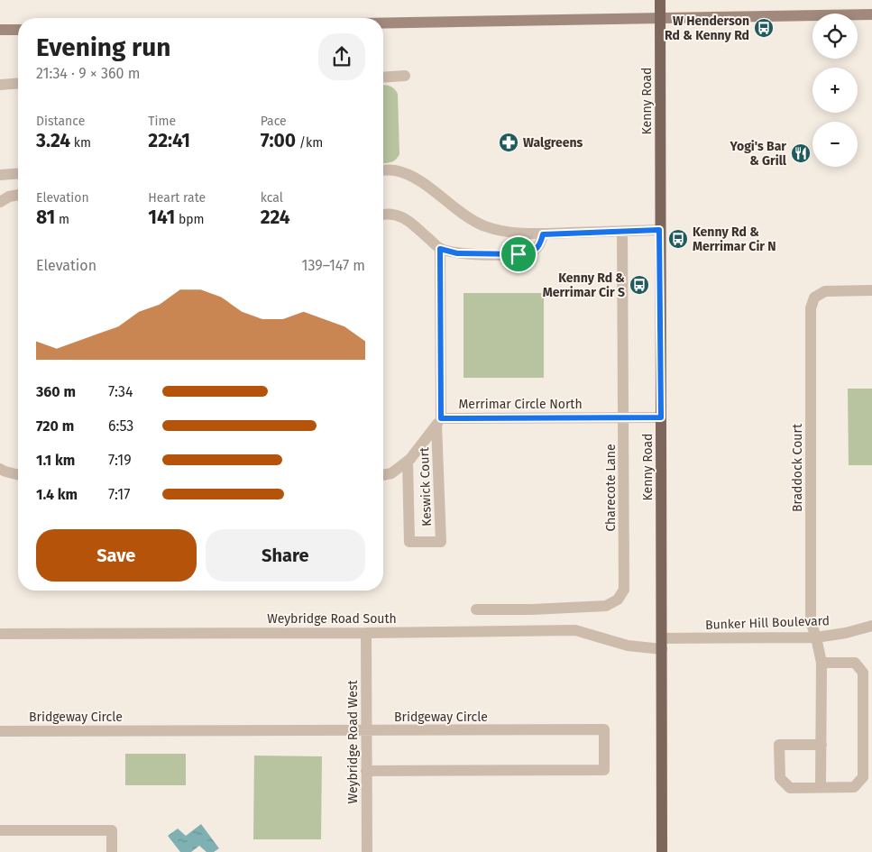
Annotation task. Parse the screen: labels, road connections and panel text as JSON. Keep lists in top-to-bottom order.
{
  "streets": {
    "main road": ["Kenny Road"],
    "street": [
      "Merrimar Circle North",
      "Braddock Court",
      "Keswick Court",
      "Charecote Lane",
      "Weybridge Road South",
      "Bunker Hill Boulevard",
      "Bridgeway Circle",
      "Weybridge Road West"
    ]
  },
  "crossings": [
    ["Kenny Road", "Merrimar Circle North"],
    ["Kenny Road", "Weybridge Road South"],
    ["Kenny Road", "Bunker Hill Boulevard"],
    ["Merrimar Circle North", "Keswick Court"],
    ["Merrimar Circle North", "Charecote Lane"],
    ["Braddock Court", "Bunker Hill Boulevard"],
    ["Weybridge Road South", "Bunker Hill Boulevard"],
    ["Weybridge Road South", "Weybridge Road West"],
    ["Bridgeway Circle", "Weybridge Road West"]
  ],
  "places": {
    "bus stop": ["W Henderson Rd & Kenny Rd", "Kenny Rd & Merrimar Cir N", "Kenny Rd & Merrimar Cir S"],
    "pharmacy": ["Walgreens"],
    "restaurant": ["Yogi's Bar & Grill"]
  },
  "page": {
    "map_buttons": ["+", "−"],
    "heading": ["Evening run", "21:34 · 9 × 360 m"],
    "stats": [
      ["Distance", "3.24 km"],
      ["Time", "22:41"],
      ["Pace", "7:00 /km"],
      ["Elevation", "81 m"],
      ["Heart rate", "141 bpm"],
      ["kcal", "224"]
    ],
    "chart": ["Elevation", "139–147 m"],
    "list": [
      {
        "name": "360 m",
        "note": "7:34"
      },
      {
        "name": "720 m",
        "note": "6:53"
      },
      {
        "name": "1.1 km",
        "note": "7:19"
      },
      {
        "name": "1.4 km",
        "note": "7:17"
      }
    ],
    "buttons": ["Save", "Share"]
  }
}
